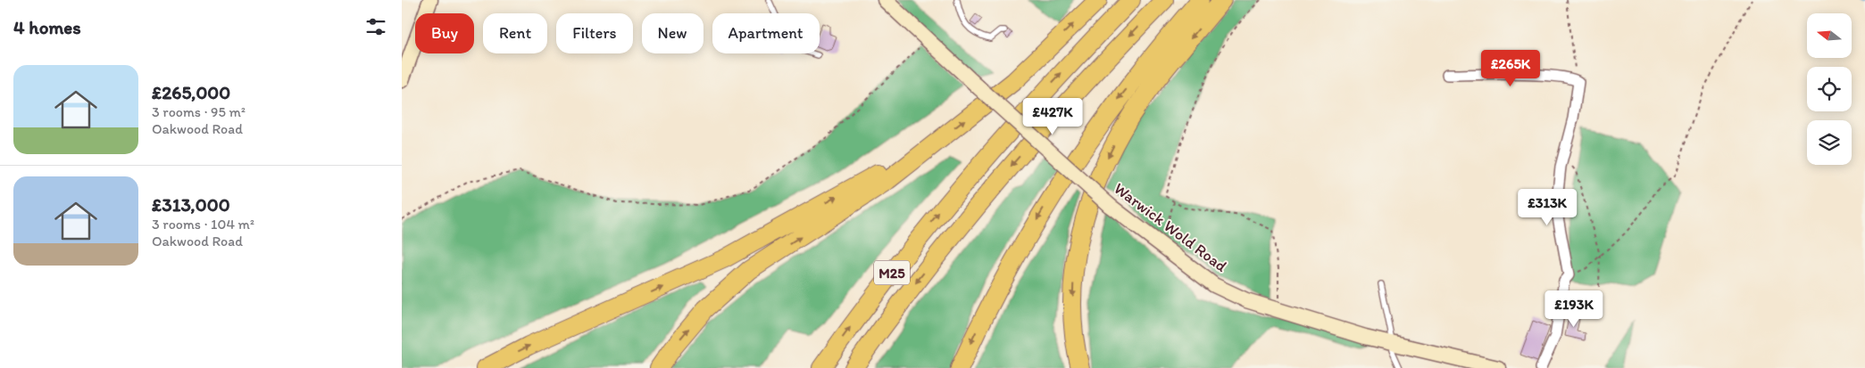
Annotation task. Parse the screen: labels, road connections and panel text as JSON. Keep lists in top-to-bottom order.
{
  "streets": {
    "highway": ["M25"],
    "street": ["Warwick Wold Road"]
  },
  "north": "left",
  "page": {
    "heading": "4 homes",
    "chip": [
      "Buy",
      "Rent",
      "Filters",
      "New",
      "Apartment"
    ],
    "price": [
      "£265K",
      "£427K",
      "£313K",
      "£193K"
    ],
    "list": [
      {
        "name": "£265,000",
        "note": "3 rooms · 95 m² · Oakwood Road"
      },
      {
        "name": "£313,000",
        "note": "3 rooms · 104 m² · Oakwood Road"
      }
    ]
  }
}
